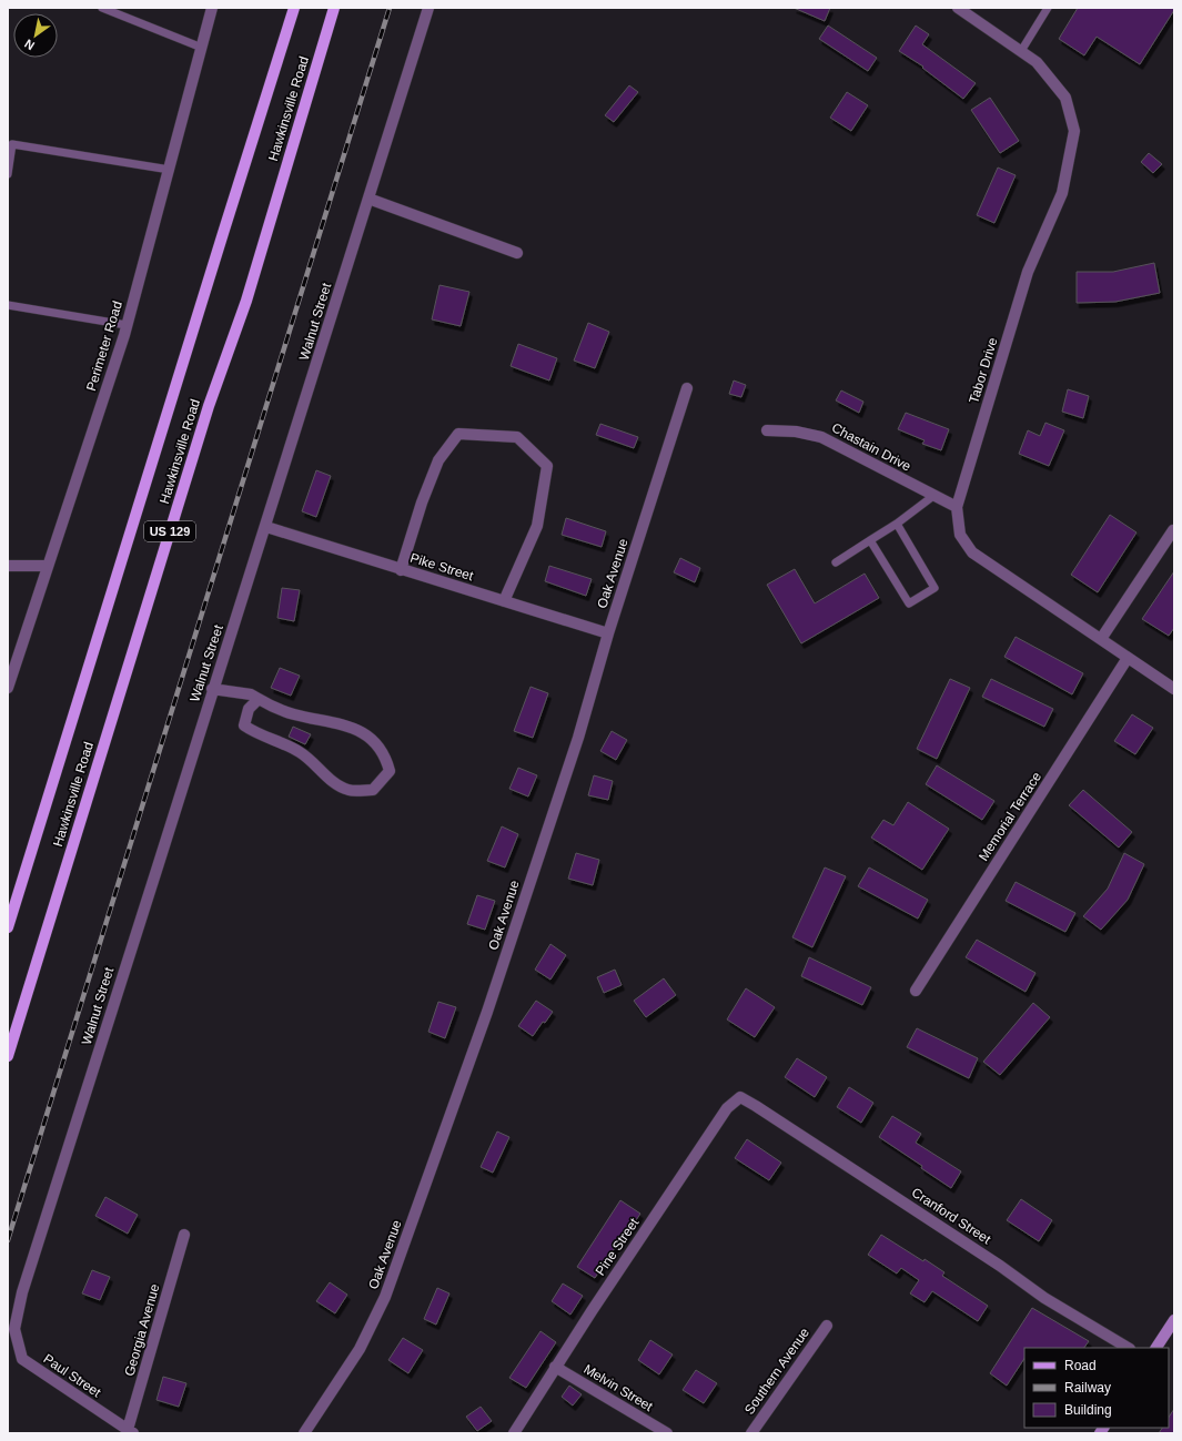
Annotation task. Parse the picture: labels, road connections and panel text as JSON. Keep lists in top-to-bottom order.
{
  "streets": {
    "main road": ["Hawkinsville Road", "US 129"],
    "street": [
      "Walnut Street",
      "Perimeter Road",
      "Tabor Drive",
      "Chastain Drive",
      "Pike Street",
      "Oak Avenue",
      "Memorial Terrace",
      "Cranford Street",
      "Pine Street",
      "Georgia Avenue",
      "Southern Avenue",
      "Paul Street",
      "Melvin Street"
    ]
  },
  "crossings": [
    ["Walnut Street", "Pike Street"],
    ["Walnut Street", "Paul Street"],
    ["Tabor Drive", "Chastain Drive"],
    ["Tabor Drive", "Memorial Terrace"],
    ["Pike Street", "Oak Avenue"],
    ["Cranford Street", "Pine Street"],
    ["Pine Street", "Melvin Street"],
    ["Georgia Avenue", "Paul Street"]
  ],
  "legend": ["Road", "Railway", "Building"],
  "north": "bottom left"
}
